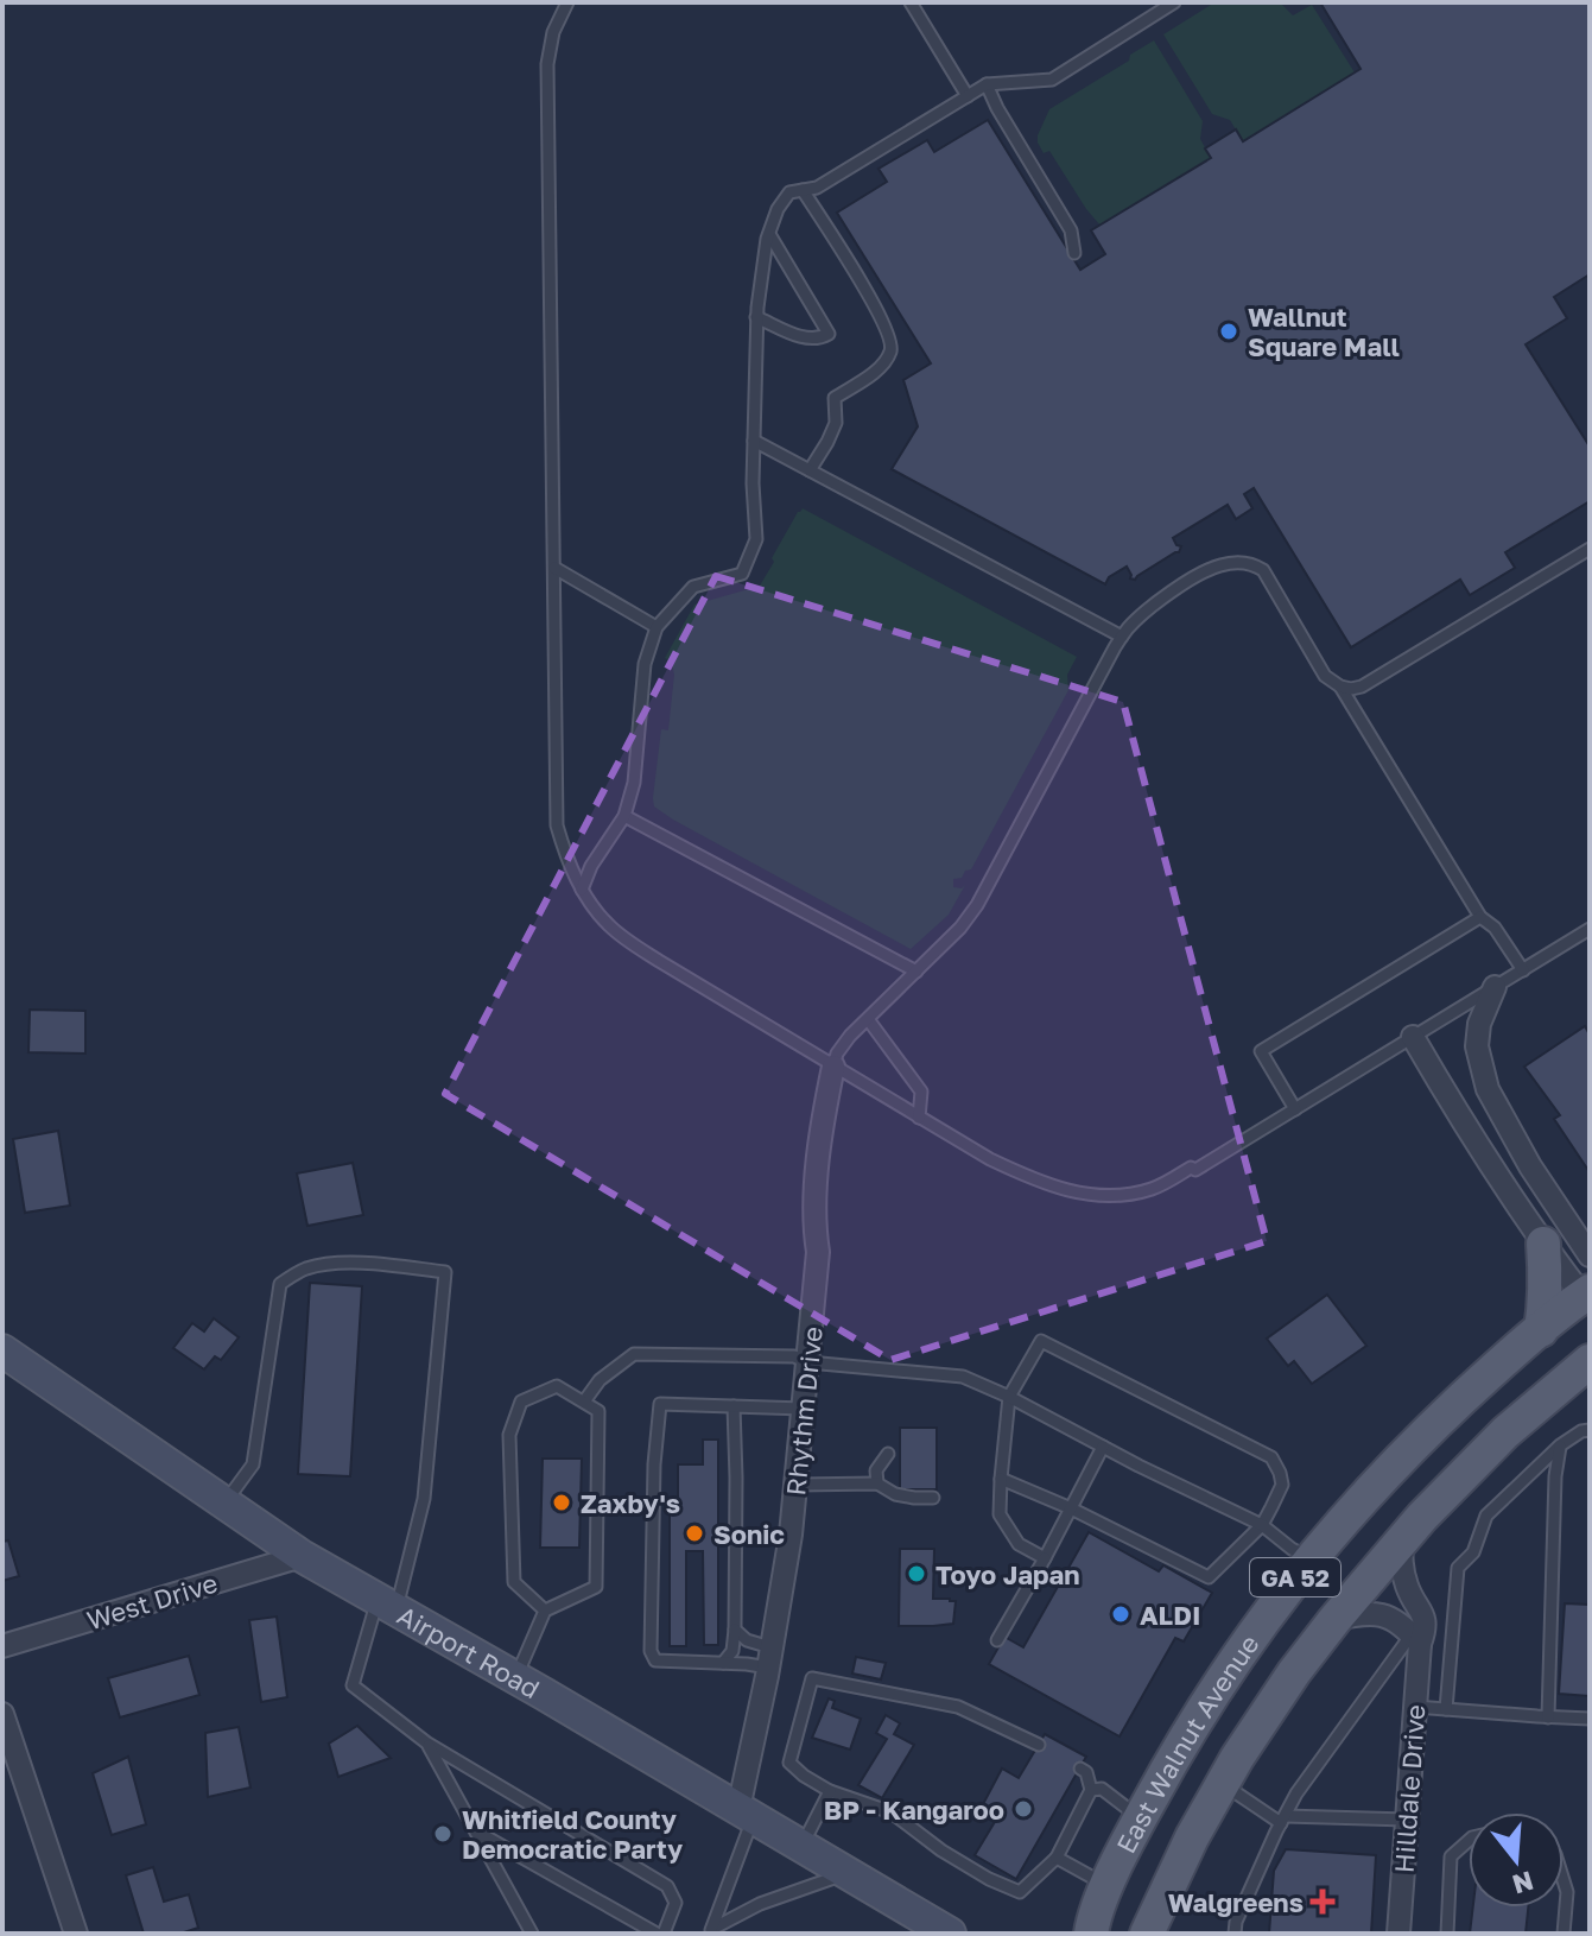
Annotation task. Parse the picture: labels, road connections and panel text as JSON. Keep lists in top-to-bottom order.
{
  "streets": {
    "main road": ["GA 52", "East Walnut Avenue"],
    "street": [
      "Rhythm Drive",
      "West Drive",
      "Airport Road",
      "Hilldale Drive"
    ]
  },
  "crossings": [
    ["Rhythm Drive", "Airport Road"],
    ["West Drive", "Airport Road"],
    ["East Walnut Avenue", "Hilldale Drive"]
  ],
  "places": {
    "other": [
      "Wallnut Square Mall",
      "Zaxby's",
      "Sonic",
      "Toyo Japan",
      "ALDI",
      "BP - Kangaroo",
      "Whitfield County Democratic Party"
    ],
    "health": ["Walgreens"]
  },
  "north": "bottom"
}
